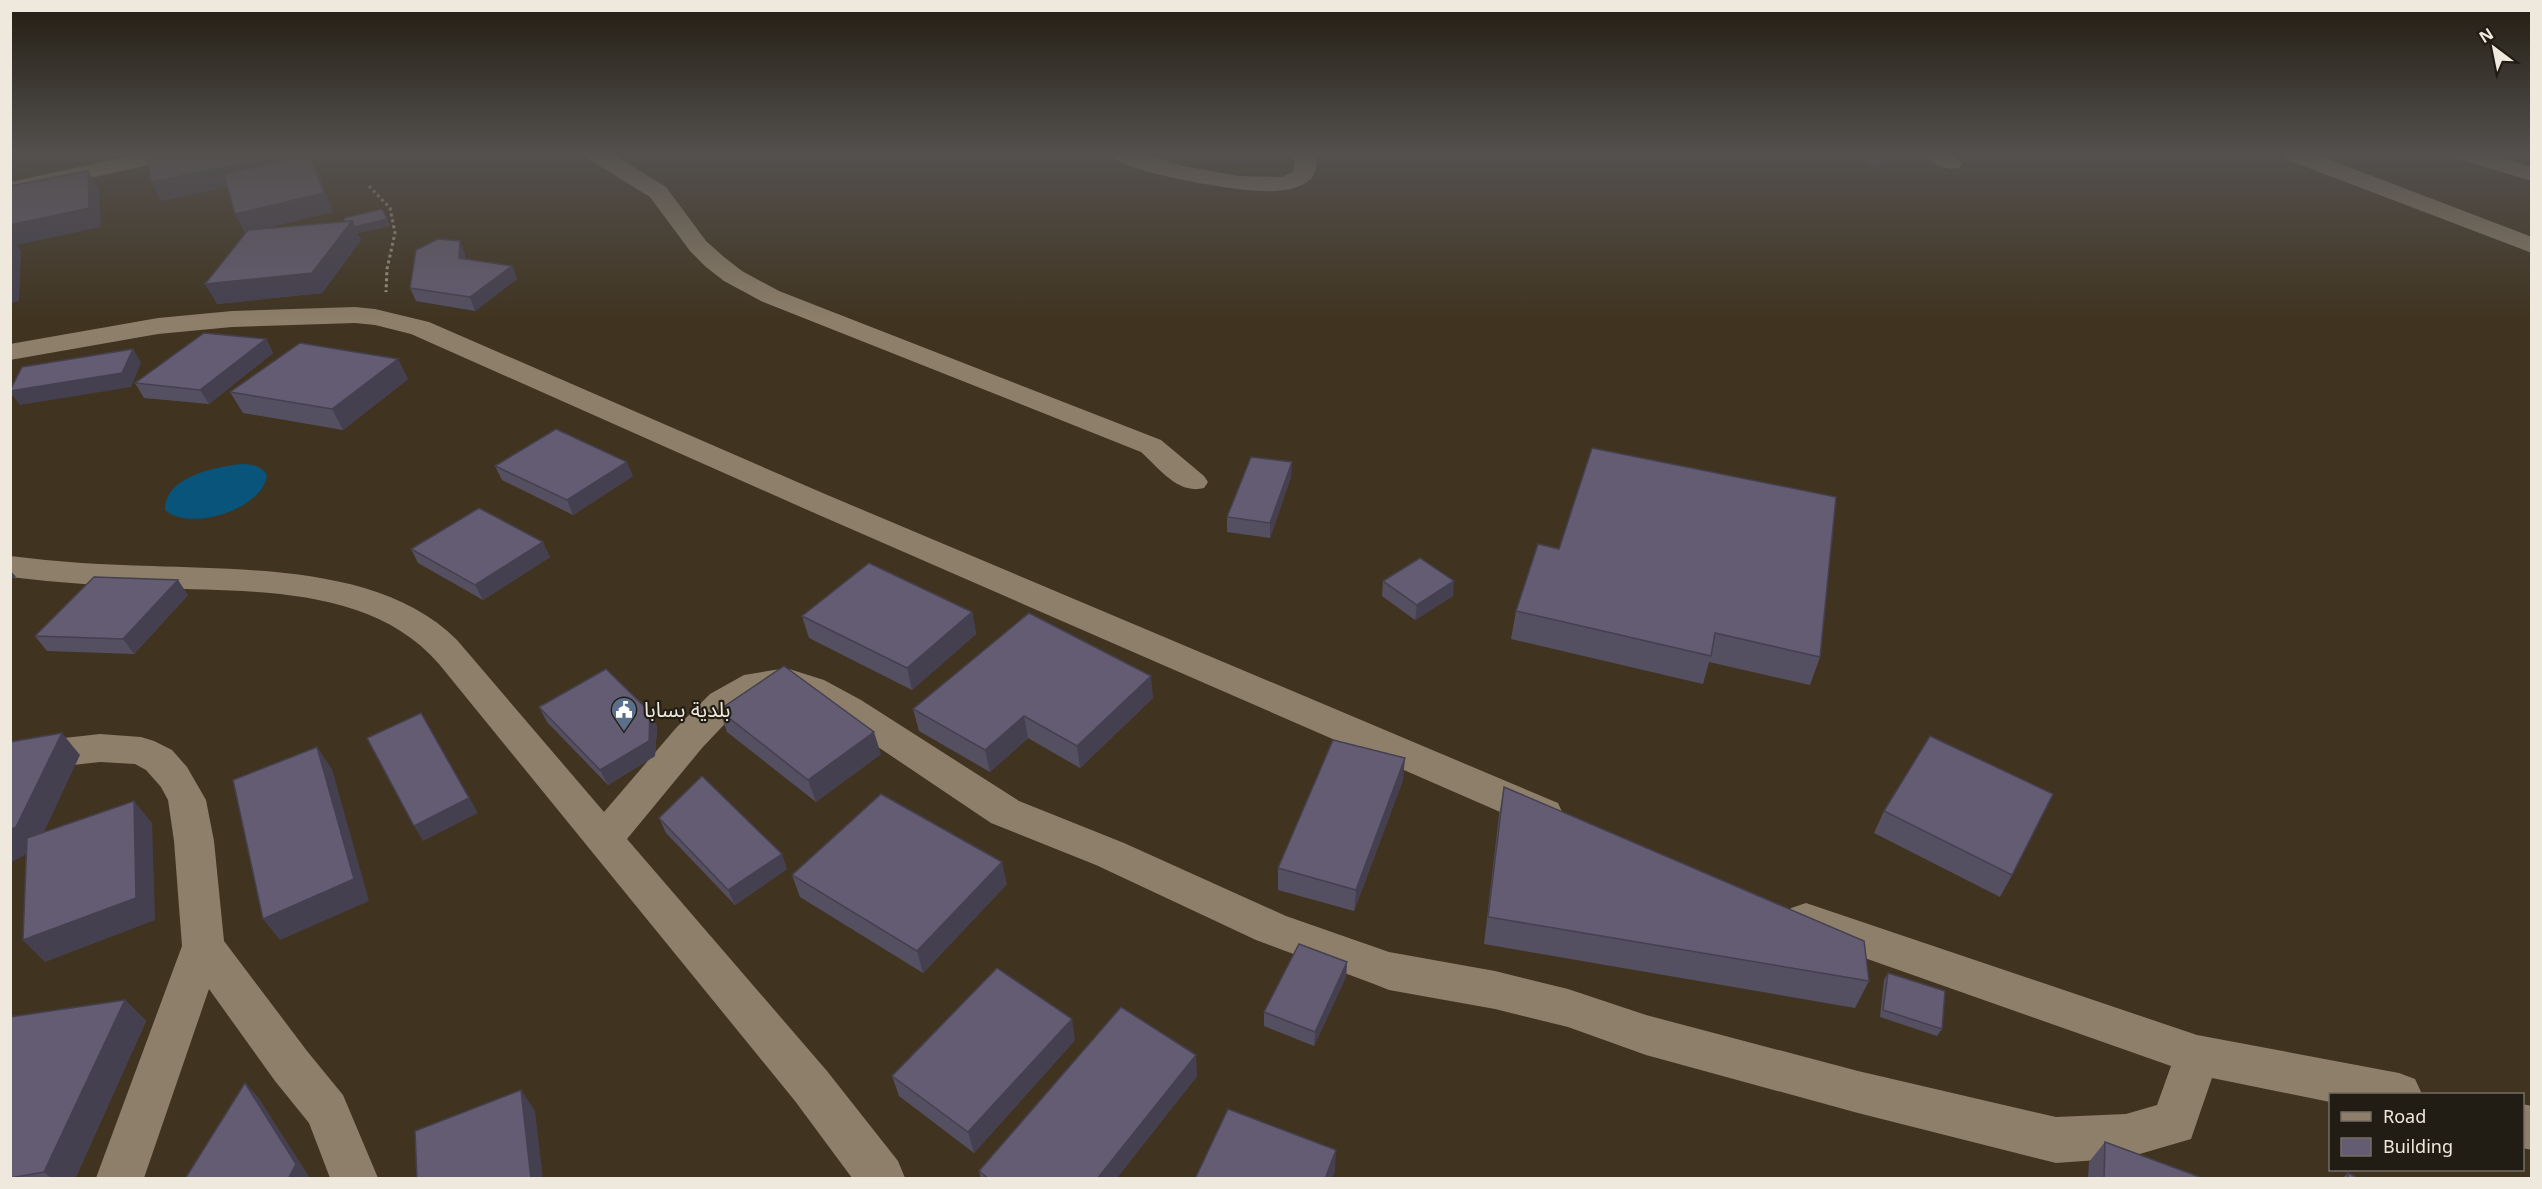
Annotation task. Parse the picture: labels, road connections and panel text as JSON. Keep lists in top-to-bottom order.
{
  "places": {
    "public building": ["بلدية بسابا"]
  },
  "legend": ["Road", "Building"],
  "north": "top left"
}
